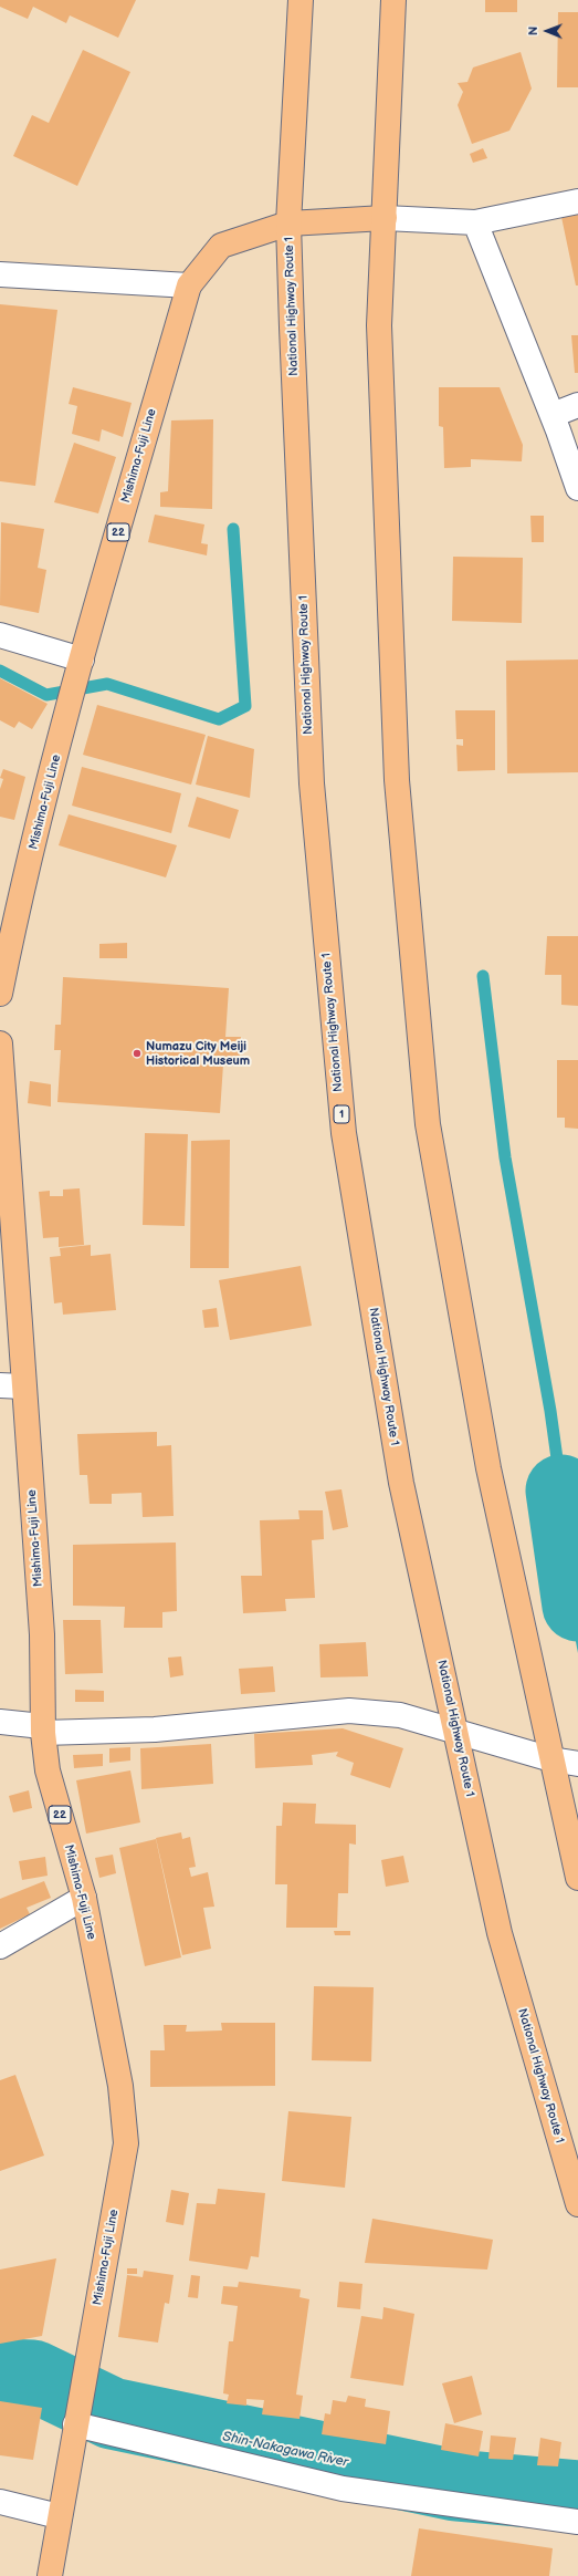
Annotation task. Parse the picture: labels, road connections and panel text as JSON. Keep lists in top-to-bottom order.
{
  "streets": {
    "main road": [
      "National Highway Route 1",
      "Mishima-Fuji Line",
      "22",
      "1"
    ]
  },
  "crossings": [
    ["National Highway Route 1", "Mishima-Fuji Line"]
  ],
  "water": ["Shin-Nakagawa River"],
  "places": ["Numazu City Meiji Historical Museum"],
  "north": "left"
}
